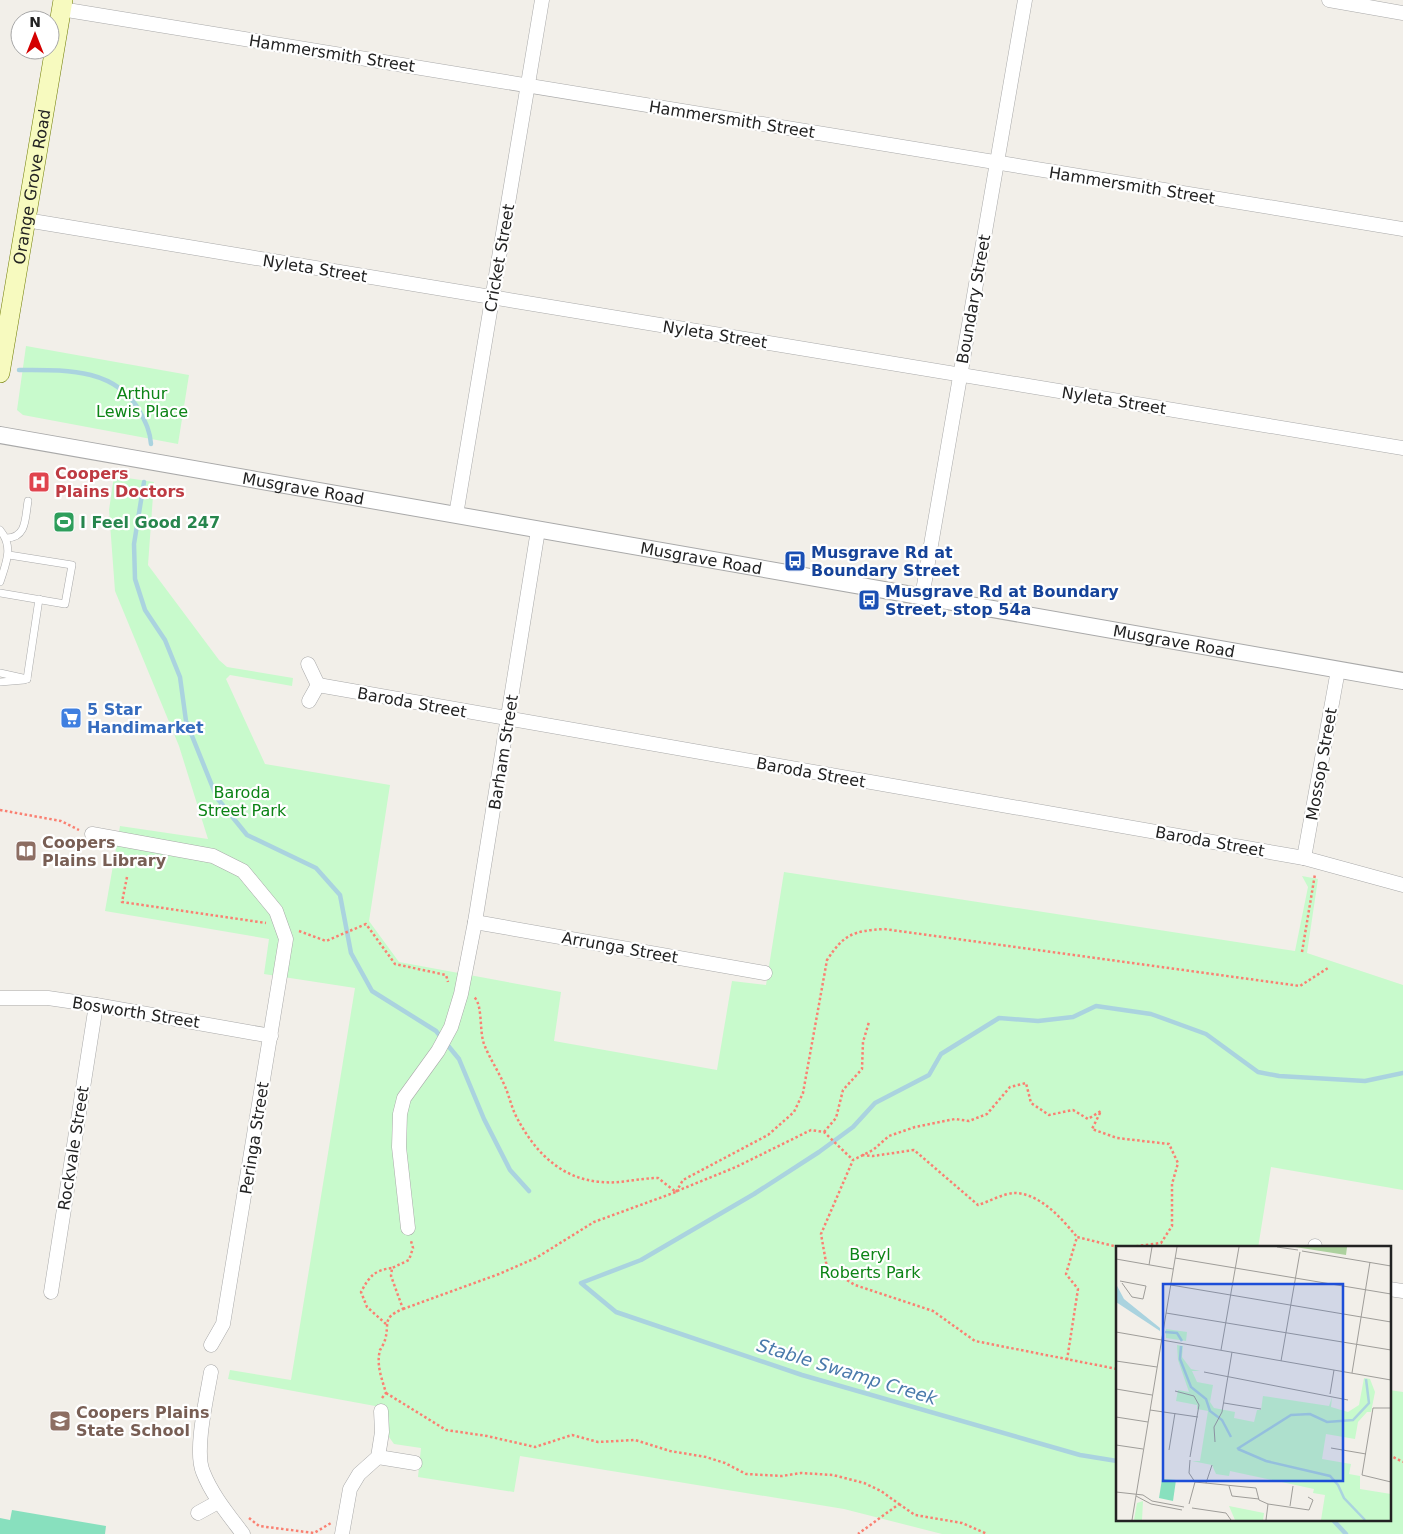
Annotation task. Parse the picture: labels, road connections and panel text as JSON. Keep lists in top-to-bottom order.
{
  "streets": {
    "main road": ["Orange Grove Road"],
    "street": [
      "Hammersmith Street",
      "Cricket Street",
      "Nyleta Street",
      "Boundary Street",
      "Musgrave Road",
      "Baroda Street",
      "Barham Street",
      "Mossop Street",
      "Arrunga Street",
      "Bosworth Street",
      "Peringa Street",
      "Rockvale Street"
    ]
  },
  "crossings": [
    ["Hammersmith Street", "Orange Grove Road"],
    ["Hammersmith Street", "Cricket Street"],
    ["Hammersmith Street", "Boundary Street"],
    ["Orange Grove Road", "Nyleta Street"],
    ["Cricket Street", "Nyleta Street"],
    ["Cricket Street", "Musgrave Road"],
    ["Nyleta Street", "Boundary Street"],
    ["Boundary Street", "Musgrave Road"],
    ["Musgrave Road", "Barham Street"],
    ["Musgrave Road", "Mossop Street"],
    ["Baroda Street", "Barham Street"],
    ["Baroda Street", "Mossop Street"],
    ["Barham Street", "Arrunga Street"],
    ["Bosworth Street", "Peringa Street"],
    ["Bosworth Street", "Rockvale Street"]
  ],
  "water": ["Stable Swamp Creek"],
  "parks": ["Arthur Lewis Place", "Baroda Street Park", "Beryl Roberts Park"],
  "places": {
    "hospital": ["Coopers Plains Doctors"],
    "sports": ["I Feel Good 247"],
    "bus stop": ["Musgrave Rd at Boundary Street", "Musgrave Rd at Boundary Street, stop 54a"],
    "supermarket": ["5 Star Handimarket"],
    "library": ["Coopers Plains Library"],
    "school or university": ["Coopers Plains State School"]
  },
  "north": "top"
}
